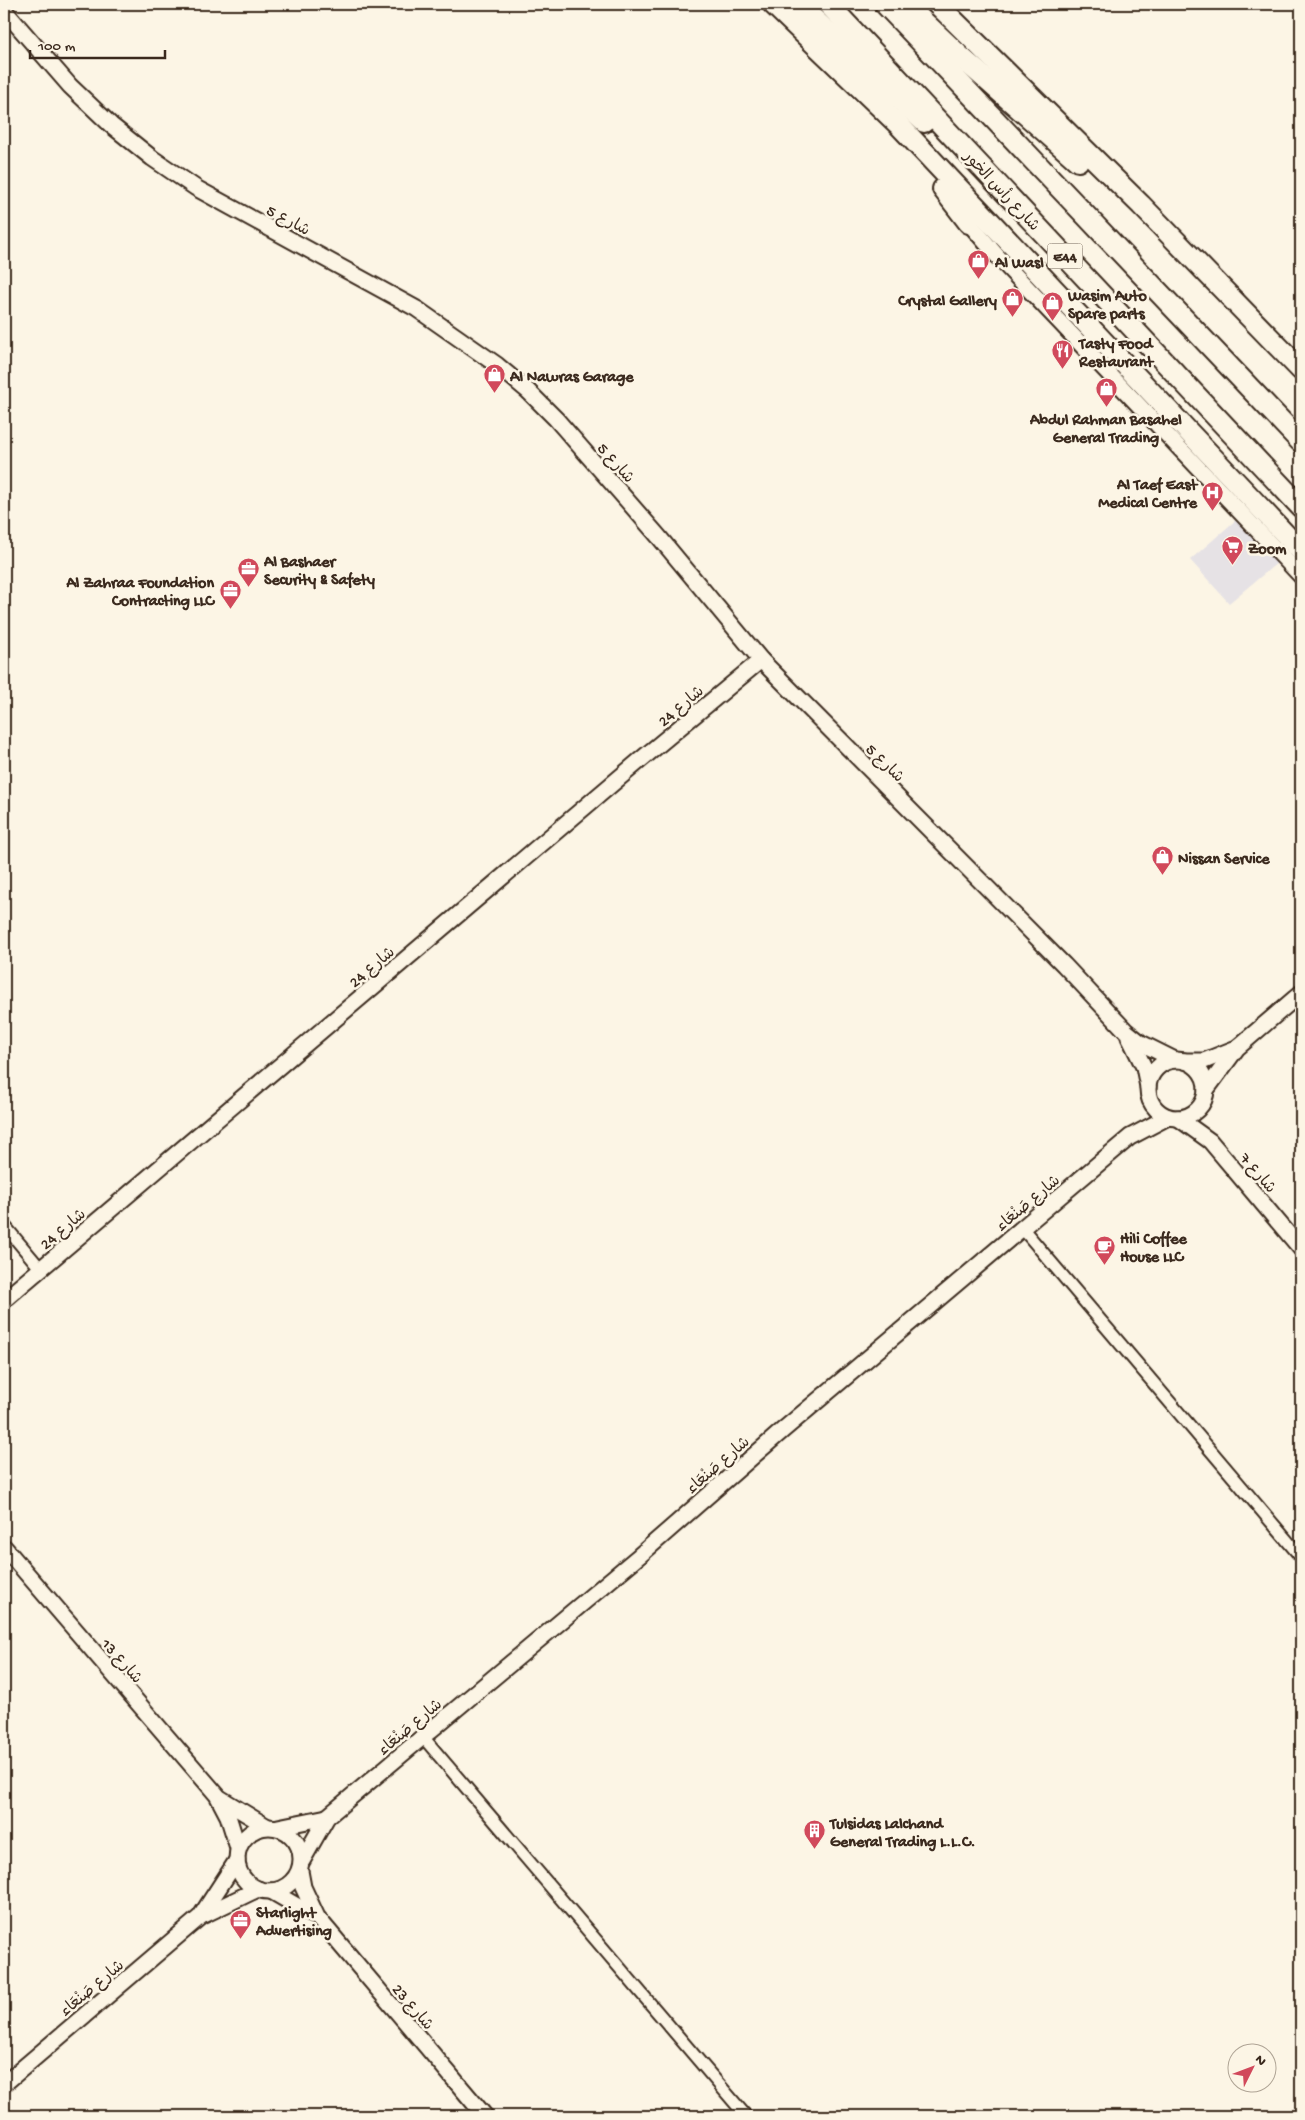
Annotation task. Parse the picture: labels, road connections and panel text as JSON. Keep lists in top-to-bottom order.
{
  "streets": {
    "highway": ["شارع رأس الخور", "E44"],
    "street": [
      "شارع 5",
      "شارع 24",
      "شارع 7",
      "شارع صَنْعَاء",
      "شارع 13",
      "شارع 23"
    ]
  },
  "crossings": [
    ["شارع 5", "شارع 24"],
    ["شارع 5", "شارع 7"],
    ["شارع 5", "شارع صَنْعَاء"],
    ["شارع 7", "شارع صَنْعَاء"],
    ["شارع صَنْعَاء", "شارع 13"],
    ["شارع صَنْعَاء", "شارع 23"],
    ["شارع 13", "شارع 23"]
  ],
  "places": {
    "shop": [
      "Al Wasl",
      "Crystal Gallery",
      "Wasim Auto Spare parts",
      "Al Nawras Garage",
      "Abdul Rahman Basahel General Trading",
      "Nissan Service"
    ],
    "restaurant": ["Tasty Food Restaurant"],
    "hospital": ["Al Taef East Medical Centre"],
    "supermarket": ["Zoom"],
    "office": ["Al Bashaer Security & Safety", "Al Zahraa Foundation Contracting LLC", "Starlight Advertising"],
    "cafe": ["Hili Coffee House LLC"],
    "building": ["Tulsidas Lalchand General Trading L.L.C."]
  },
  "scale_bar": "100 m",
  "north": "top right"
}
